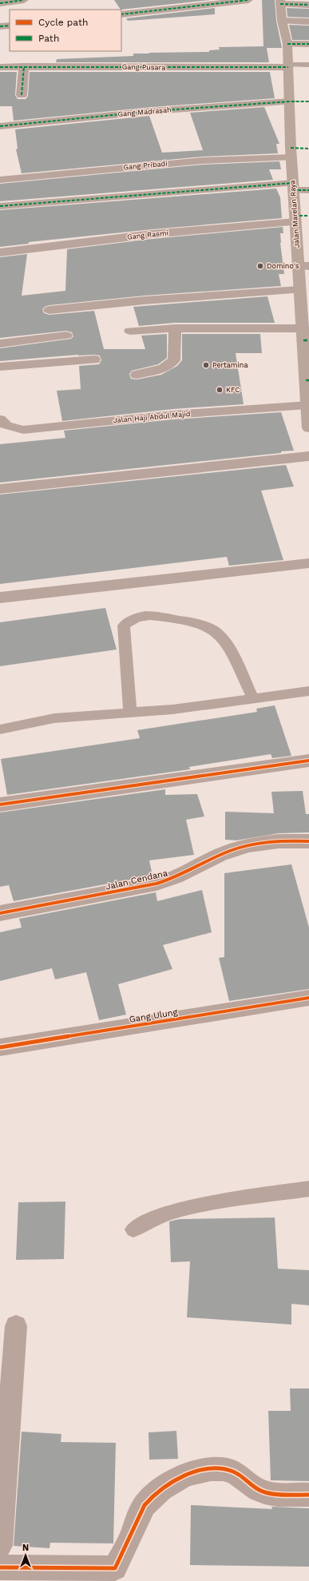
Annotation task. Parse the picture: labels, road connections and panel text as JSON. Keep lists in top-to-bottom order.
{
  "streets": {
    "main road": ["Jalan Marelan Raya"],
    "street": [
      "Gang Pusara",
      "Gang Madrasah",
      "Gang Pribadi",
      "Gang Rasmi",
      "Jalan Haji Abdul Majid",
      "Jalan Cendana",
      "Gang Ulung"
    ]
  },
  "crossings": [
    ["Gang Pusara", "Jalan Marelan Raya"],
    ["Gang Madrasah", "Jalan Marelan Raya"],
    ["Gang Pribadi", "Jalan Marelan Raya"],
    ["Jalan Marelan Raya", "Gang Rasmi"],
    ["Jalan Marelan Raya", "Jalan Haji Abdul Majid"]
  ],
  "places": ["Domino's", "Pertamina", "KFC"],
  "legend": ["Cycle path", "Path"],
  "north": "top"
}
